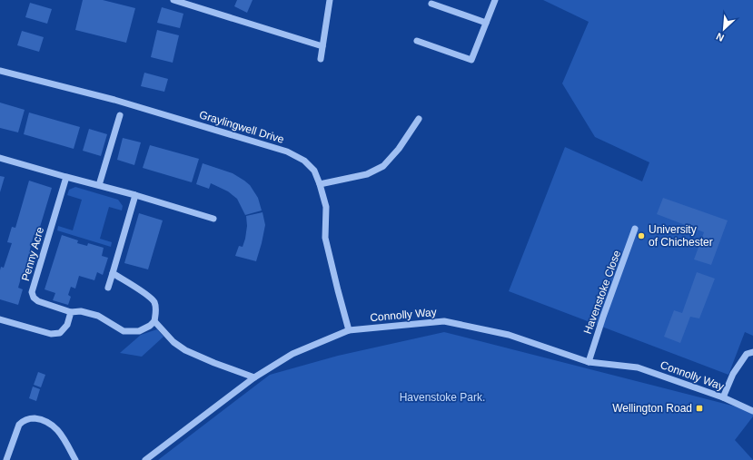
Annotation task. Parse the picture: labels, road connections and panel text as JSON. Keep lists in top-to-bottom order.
{
  "streets": {
    "street": [
      "Graylingwell Drive",
      "Penny Acre",
      "Havenstoke Close",
      "Connolly Way"
    ]
  },
  "crossings": [
    ["Graylingwell Drive", "Connolly Way"],
    ["Havenstoke Close", "Connolly Way"]
  ],
  "parks": ["Havenstoke Park."],
  "places": {
    "other": ["University of Chichester"],
    "transit": ["Wellington Road"]
  },
  "north": "bottom left"
}
